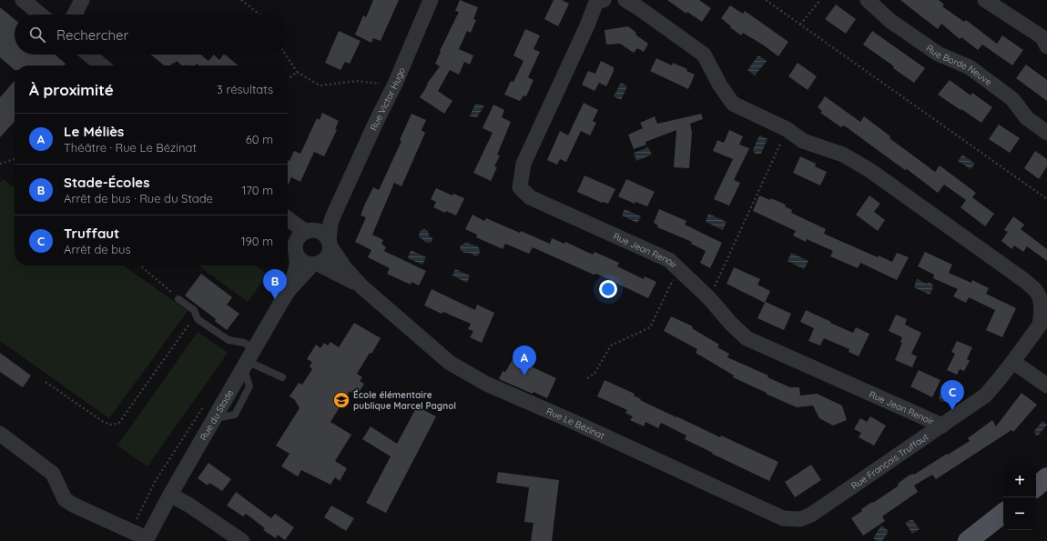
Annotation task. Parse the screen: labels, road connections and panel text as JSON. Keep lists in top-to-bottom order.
{
  "streets": {
    "street": [
      "Rue Borde Neuve",
      "Rue Victor Hugo",
      "Rue Jean Renoir",
      "Rue du Stade",
      "Rue Le Bézinat",
      "Rue François Truffaut"
    ]
  },
  "crossings": [
    ["Rue Victor Hugo", "Rue du Stade"],
    ["Rue Victor Hugo", "Rue Le Bézinat"],
    ["Rue Jean Renoir", "Rue François Truffaut"],
    ["Rue du Stade", "Rue Le Bézinat"],
    ["Rue Le Bézinat", "Rue François Truffaut"]
  ],
  "places": {
    "school or university": ["École élémentaire publique Marcel Pagnol"]
  },
  "page": {
    "search": "Rechercher",
    "heading": ["À proximité", "3 résultats"],
    "list": [
      {
        "mark": "A",
        "name": "Le Méliès",
        "note": "Théâtre · Rue Le Bézinat",
        "value": "60 m"
      },
      {
        "mark": "B",
        "name": "Stade-Écoles",
        "note": "Arrêt de bus · Rue du Stade",
        "value": "170 m"
      },
      {
        "mark": "C",
        "name": "Truffaut",
        "note": "Arrêt de bus",
        "value": "190 m"
      }
    ],
    "pins": ["B", "A", "C"],
    "map_buttons": ["+", "−"]
  }
}
